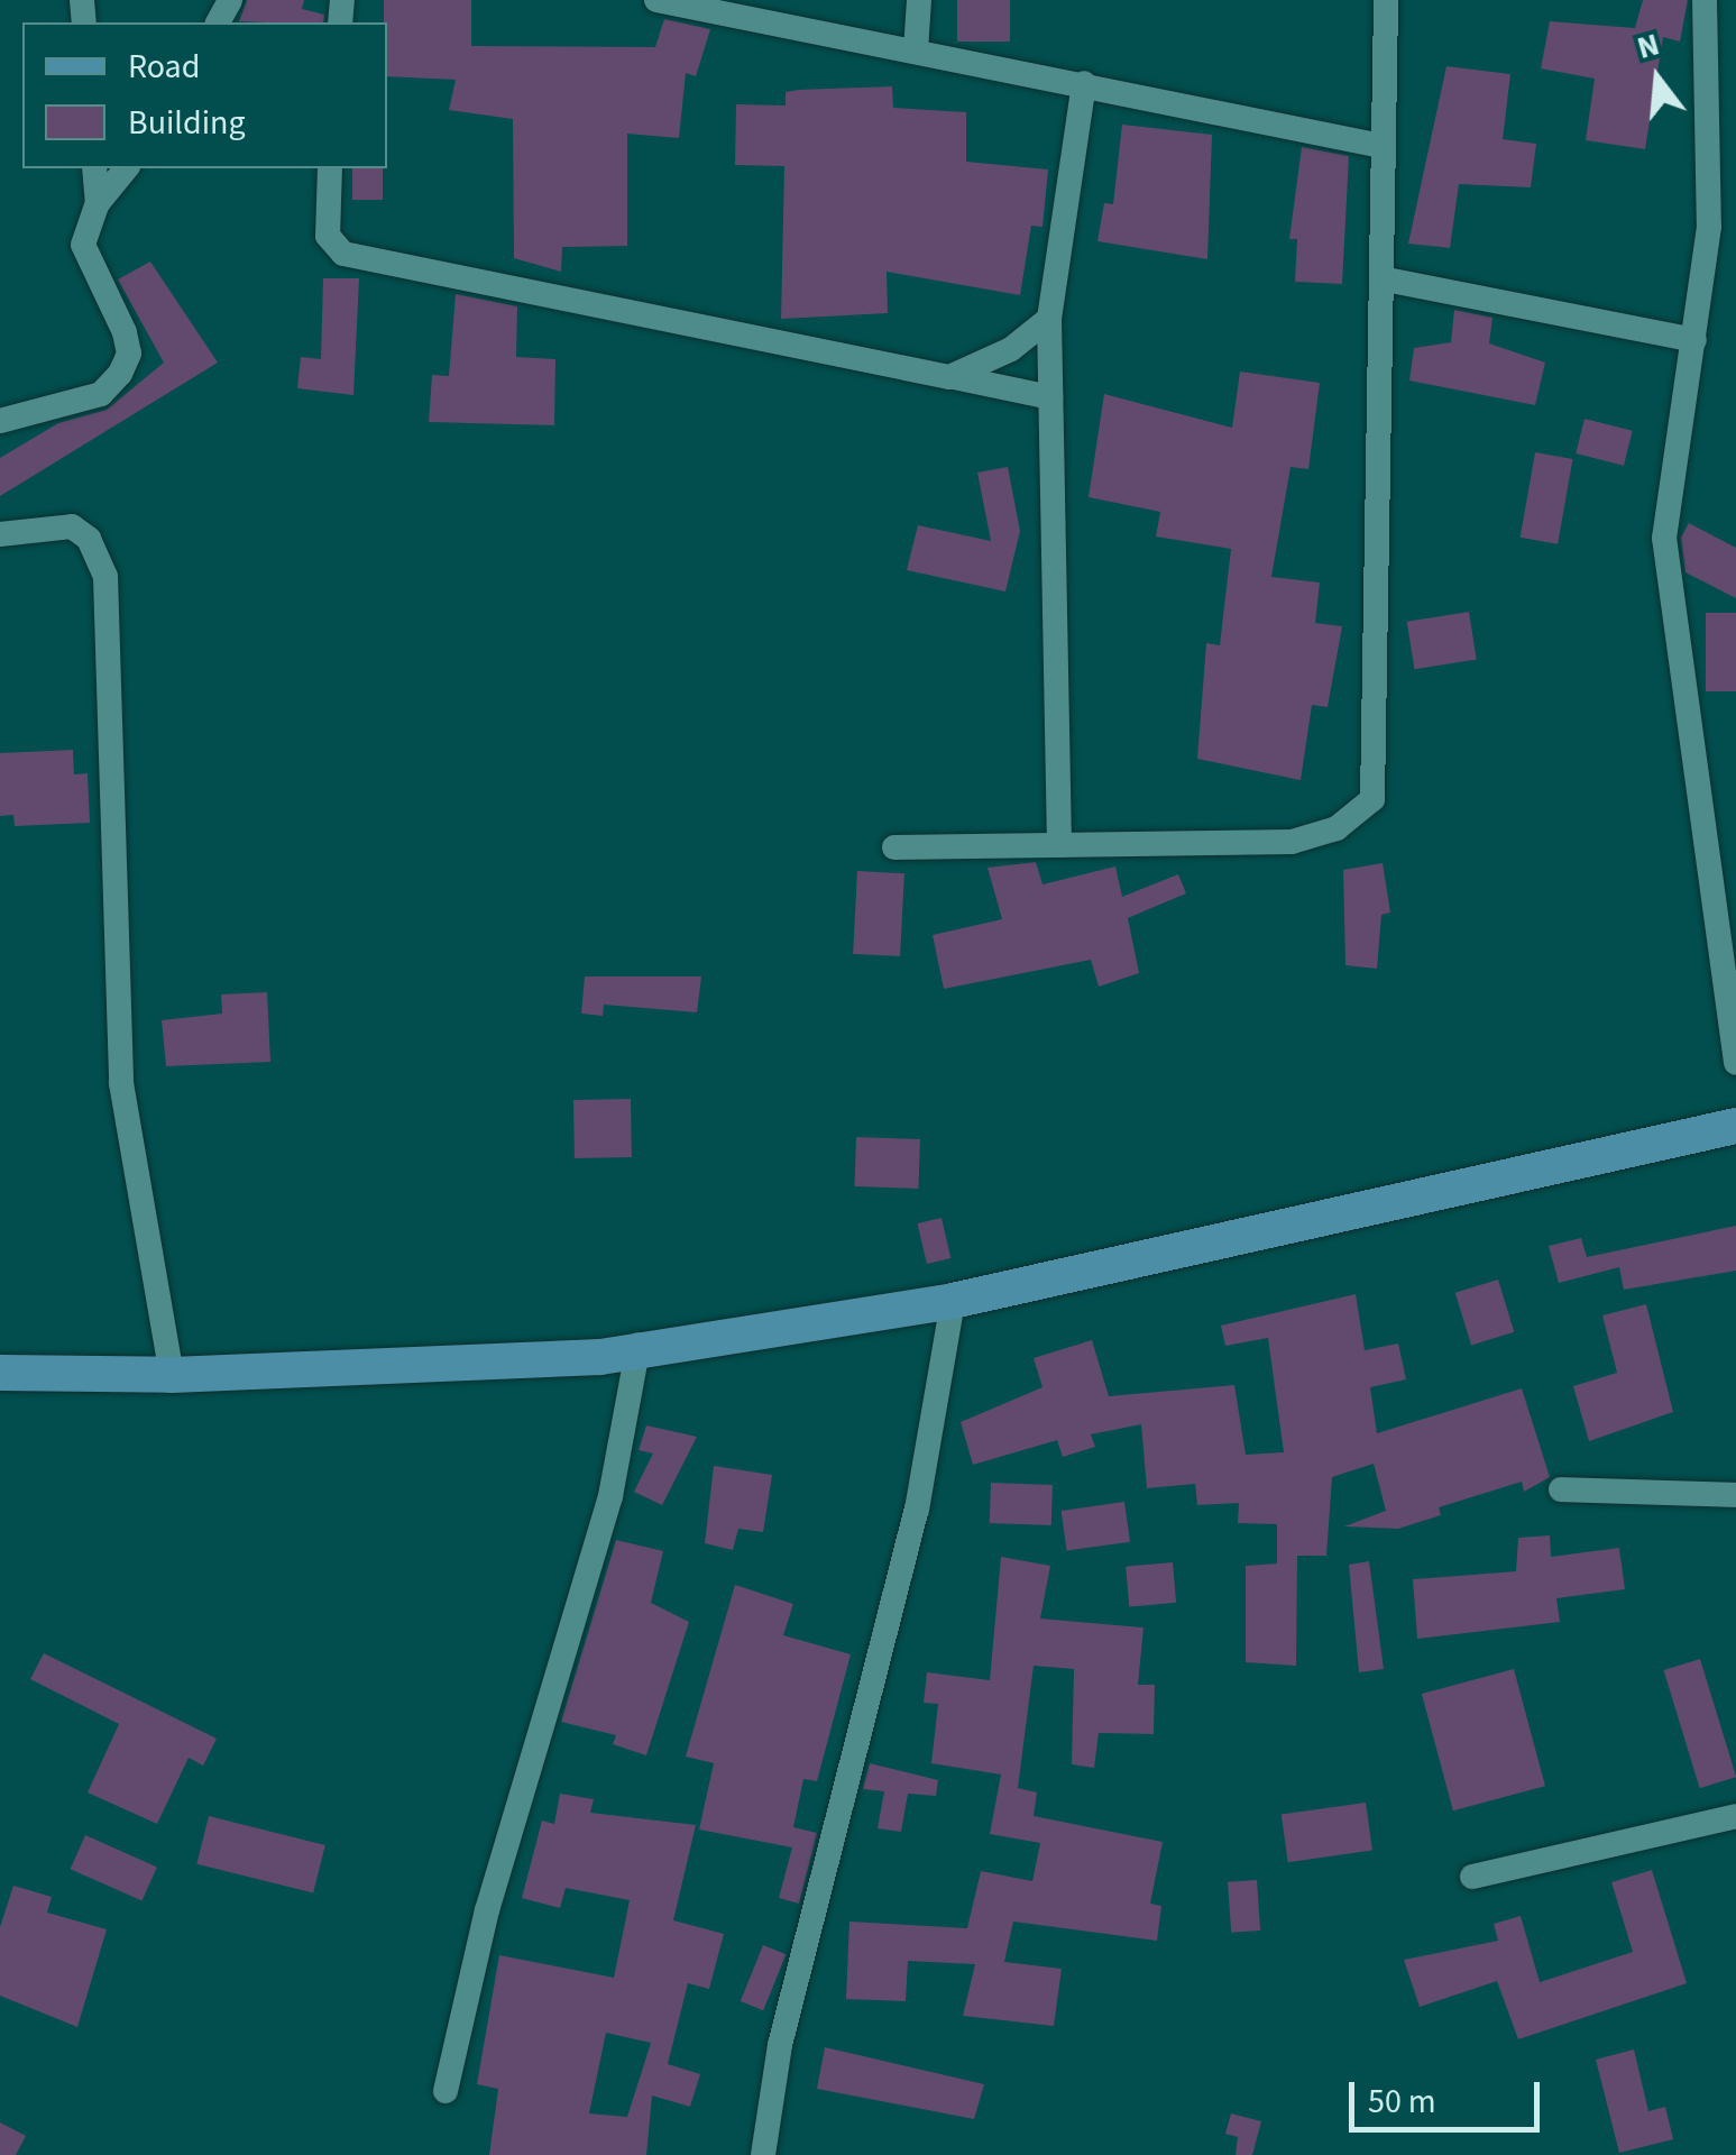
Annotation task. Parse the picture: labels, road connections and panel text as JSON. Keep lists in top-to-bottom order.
{
  "legend": ["Road", "Building"],
  "scale_bar": "50 m",
  "north": "top"
}
